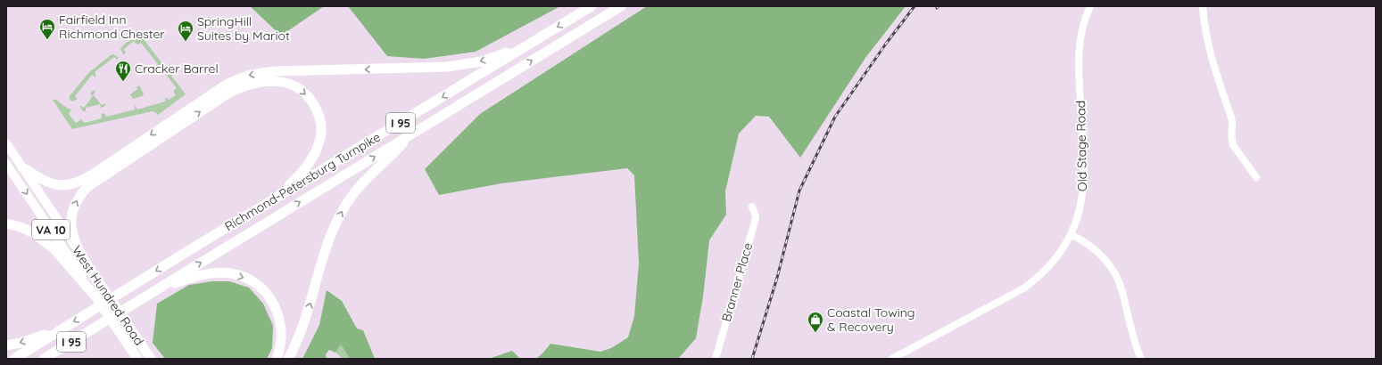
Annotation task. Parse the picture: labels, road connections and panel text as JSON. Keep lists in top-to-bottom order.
{
  "streets": {
    "highway": [
      "I 95",
      "Richmond-Petersburg Turnpike",
      "VA 10",
      "West Hundred Road"
    ],
    "street": ["Old Stage Road", "Branner Place"]
  },
  "places": {
    "hotel": ["Fairfield Inn Richmond Chester", "SpringHill Suites by Mariot"],
    "restaurant": ["Cracker Barrel"],
    "shop": ["Coastal Towing & Recovery"]
  }
}
